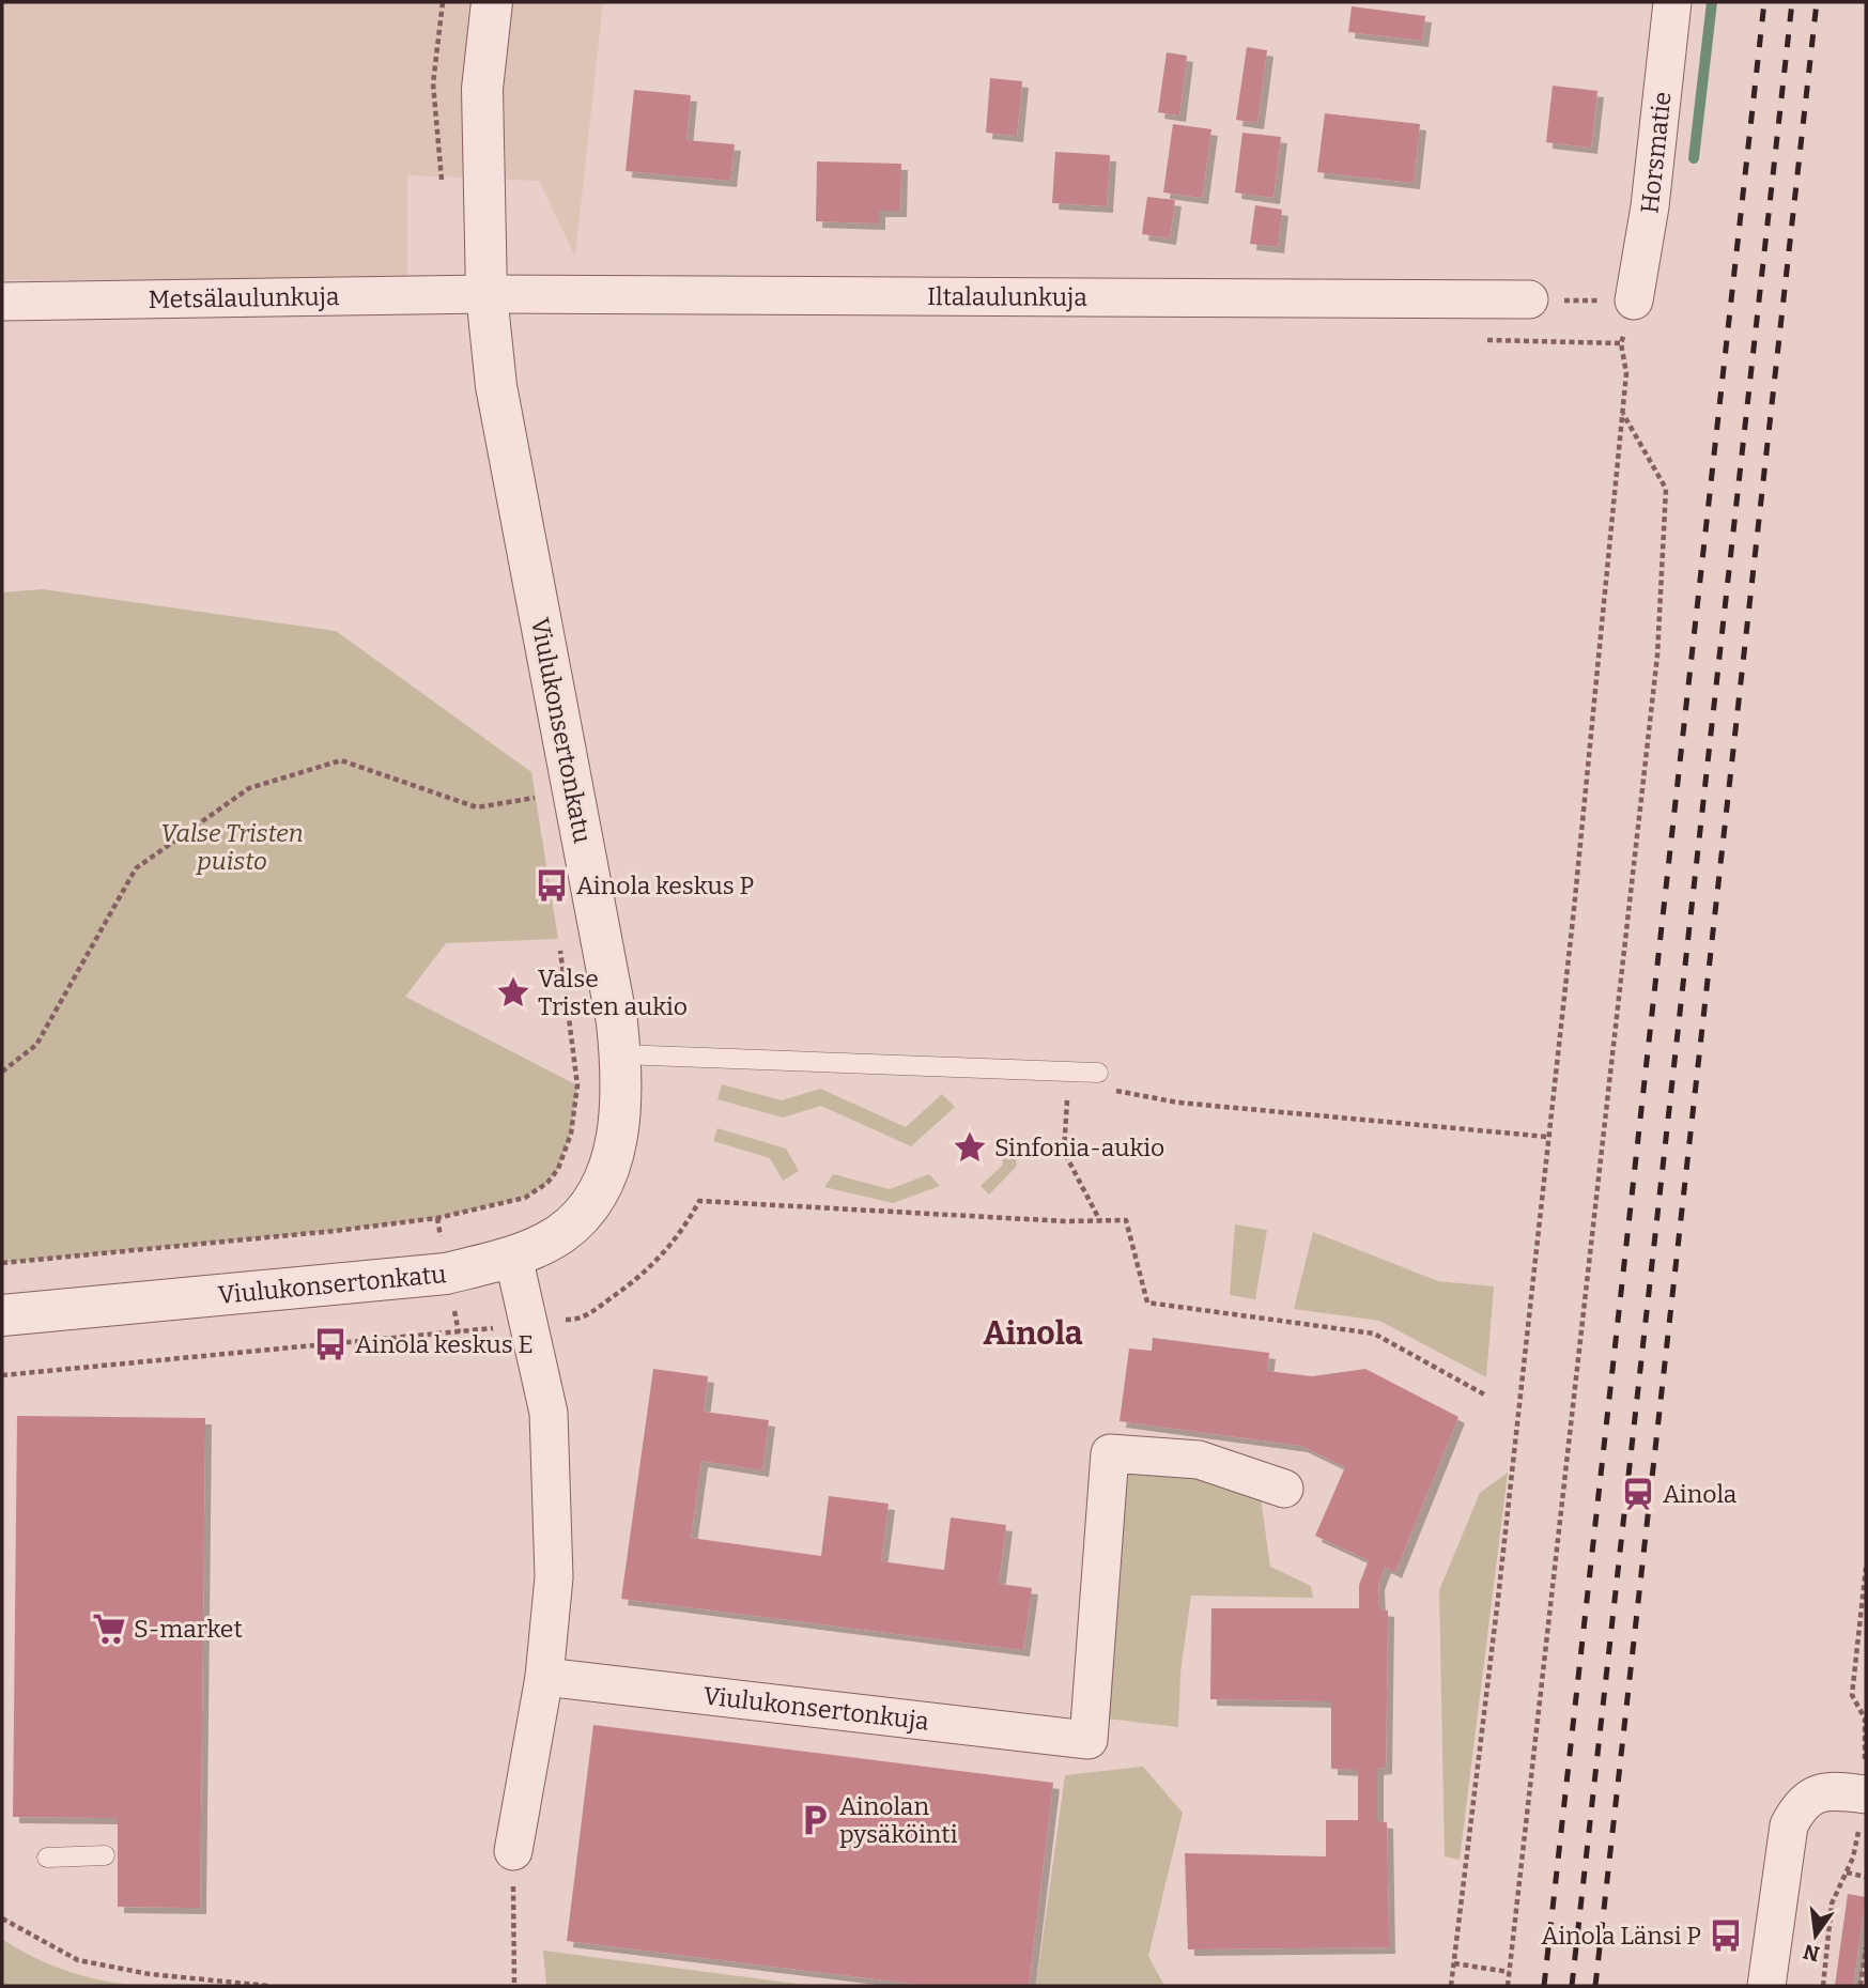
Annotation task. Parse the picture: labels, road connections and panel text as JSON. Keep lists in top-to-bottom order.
{
  "streets": {
    "street": [
      "Horsmatie",
      "Iltalaulunkuja",
      "Metsälaulunkuja",
      "Viulukonsertonkatu",
      "Viulukonsertonkuja"
    ]
  },
  "crossings": [
    ["Iltalaulunkuja", "Metsälaulunkuja"],
    ["Iltalaulunkuja", "Viulukonsertonkatu"],
    ["Metsälaulunkuja", "Viulukonsertonkatu"]
  ],
  "districts": ["Ainola"],
  "parks": ["Valse Tristen puisto"],
  "places": {
    "bus stop": ["Ainola keskus P", "Ainola keskus E", "Ainola Länsi P"],
    "place": ["Valse Tristen aukio", "Sinfonia-aukio"],
    "station": ["Ainola"],
    "supermarket": ["S-market"],
    "parking": ["Ainolan pysäköinti"]
  },
  "north": "bottom"
}
